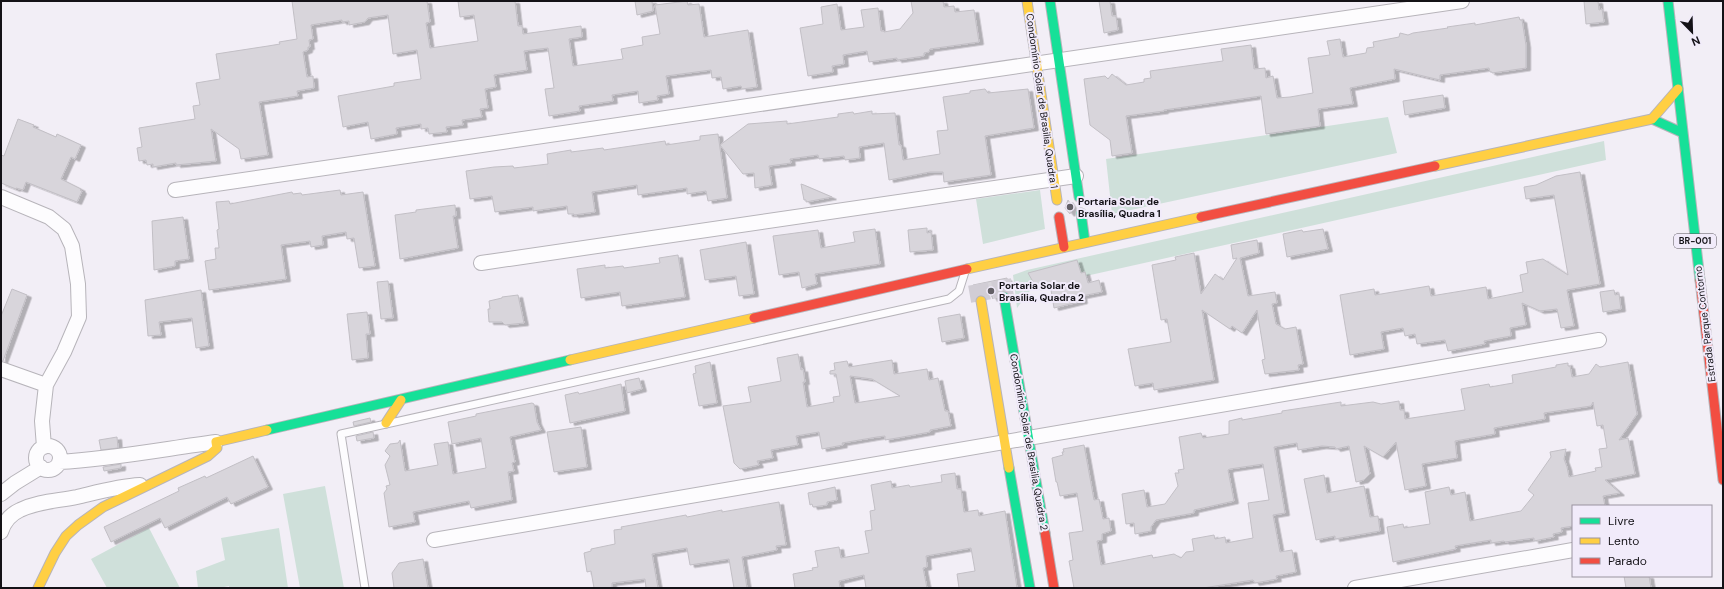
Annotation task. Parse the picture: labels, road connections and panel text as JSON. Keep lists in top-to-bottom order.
{
  "streets": {
    "main road": [
      "Condomínio Solar de Brasilia, Quadra 1",
      "BR-001",
      "Estrada Parque Contorno",
      "Condomínio Solar de Brasilia, Quadra 2"
    ]
  },
  "places": ["Portaria Solar de Brasília, Quadra 1", "Portaria Solar de Brasília, Quadra 2"],
  "legend": ["Livre", "Lento", "Parado"],
  "north": "bottom right"
}
